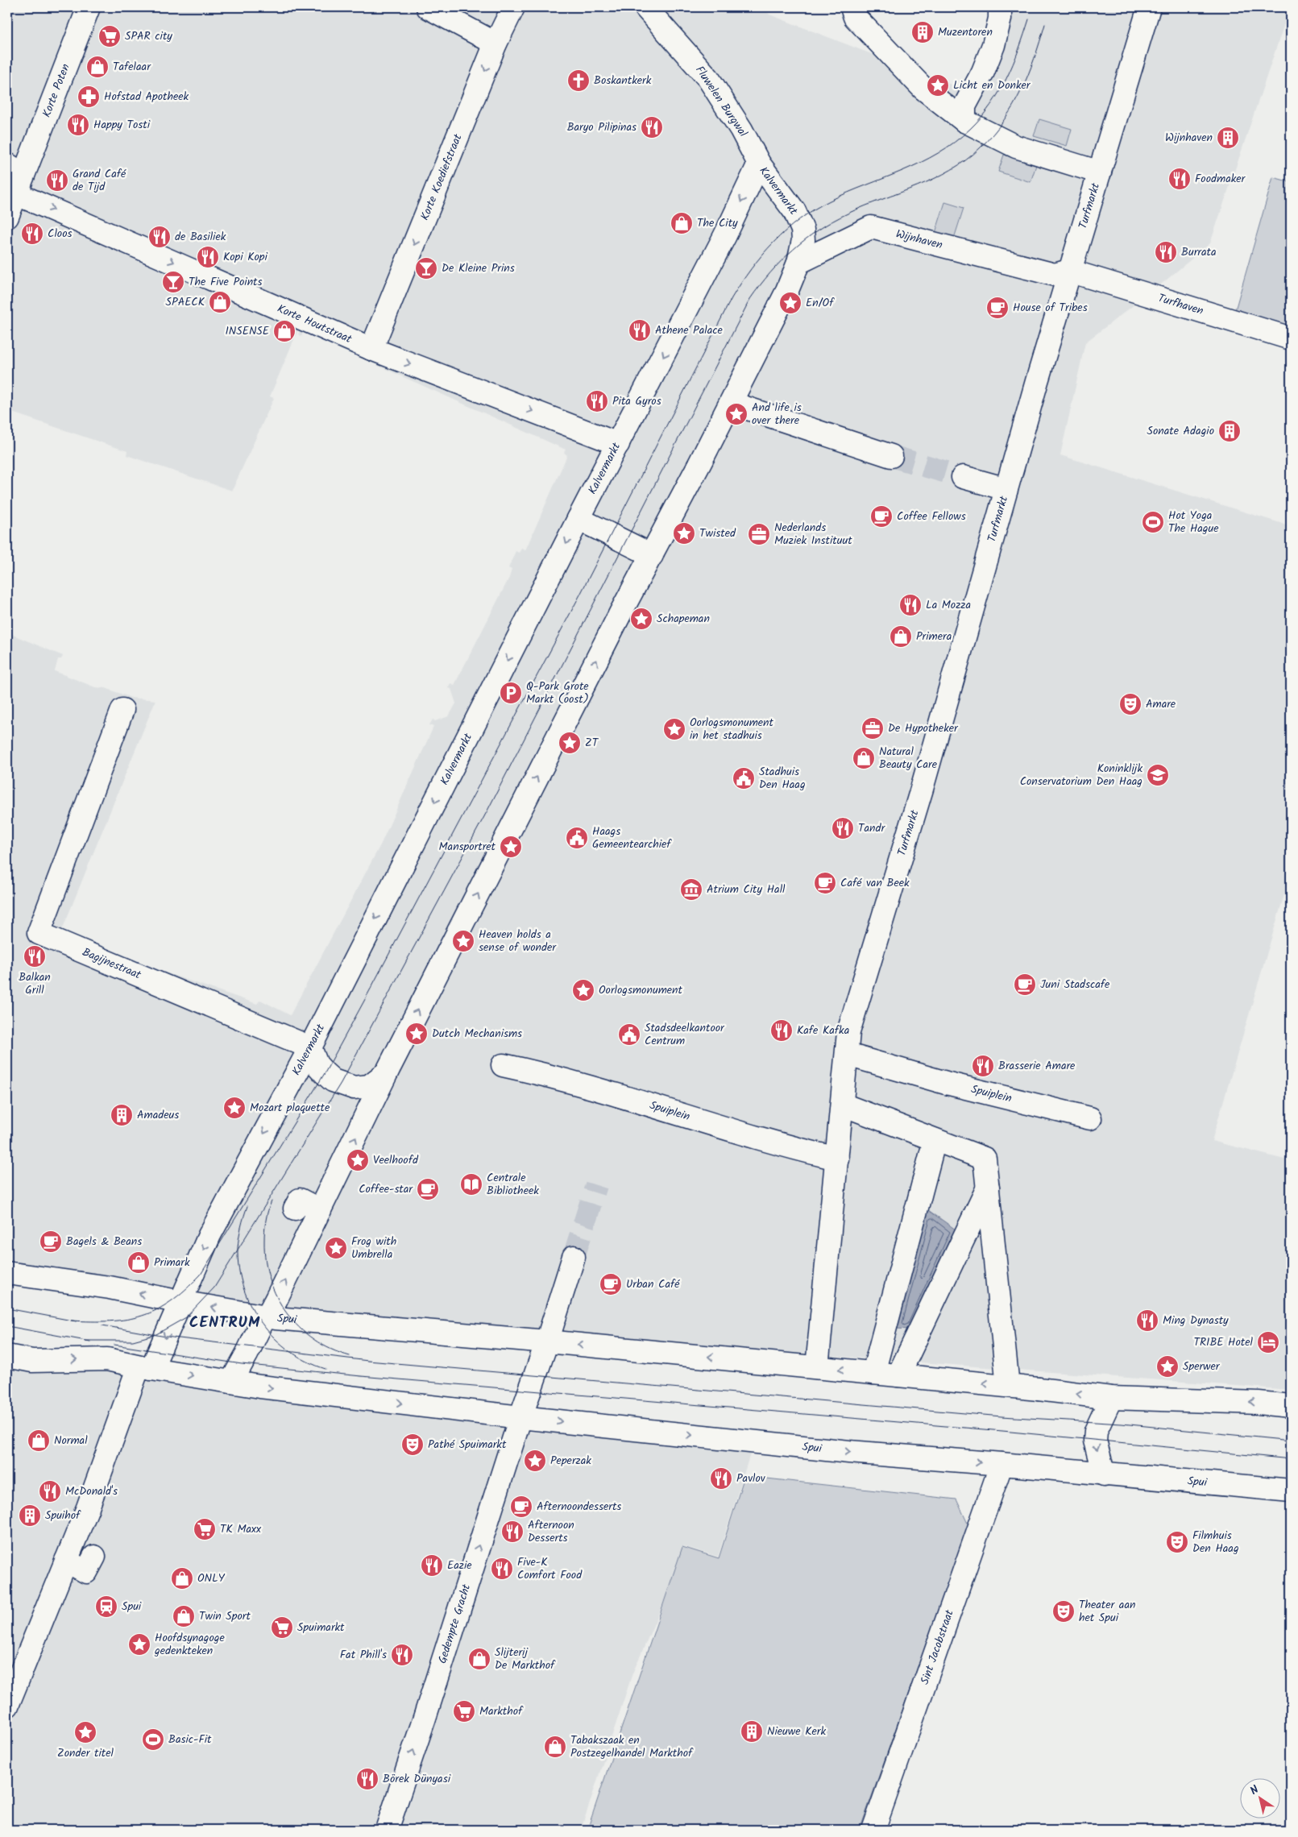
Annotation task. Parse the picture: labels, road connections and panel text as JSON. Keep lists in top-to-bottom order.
{
  "streets": {
    "street": [
      "Korte Poten",
      "Fluwelen Burgwal",
      "Korte Koediefstraat",
      "Kalvermarkt",
      "Turfmarkt",
      "Wijnhaven",
      "Turfhaven",
      "Korte Houtstraat",
      "Bagijnestraat",
      "Spuiplein",
      "Spui",
      "Gedempte Gracht",
      "Sint Jacobstraat"
    ]
  },
  "crossings": [
    ["Korte Poten", "Korte Houtstraat"],
    ["Fluwelen Burgwal", "Kalvermarkt"],
    ["Korte Koediefstraat", "Korte Houtstraat"],
    ["Kalvermarkt", "Wijnhaven"],
    ["Kalvermarkt", "Korte Houtstraat"],
    ["Kalvermarkt", "Bagijnestraat"],
    ["Kalvermarkt", "Spui"],
    ["Turfmarkt", "Wijnhaven"],
    ["Turfmarkt", "Turfhaven"],
    ["Turfmarkt", "Spuiplein"],
    ["Wijnhaven", "Turfhaven"],
    ["Spui", "Gedempte Gracht"],
    ["Spui", "Sint Jacobstraat"]
  ],
  "one_way": ["Korte Koediefstraat", "Korte Houtstraat", "Gedempte Gracht"],
  "districts": ["CENTRUM"],
  "places": {
    "building": [
      "Muzentoren",
      "Wijnhaven",
      "Sonate Adagio",
      "Amadeus",
      "Spuihof",
      "Nieuwe Kerk"
    ],
    "supermarket": [
      "SPAR city",
      "TK Maxx",
      "Spuimarkt",
      "Markthof"
    ],
    "shop": [
      "Tafelaar",
      "The City",
      "SPAECK",
      "INSENSE",
      "Primera",
      "Natural Beauty Care",
      "Primark",
      "Normal",
      "ONLY",
      "Twin Sport",
      "Slijterij De Markthof",
      "Tabakszaak en Postzegelhandel Markthof"
    ],
    "church": ["Boskantkerk"],
    "place": [
      "Licht en Donker",
      "En/Of",
      "And life is over there",
      "Twisted",
      "Schapeman",
      "Oorlogsmonument in het stadhuis",
      "ZT",
      "Mansportret",
      "Heaven holds a sense of wonder",
      "Oorlogsmonument",
      "Dutch Mechanisms",
      "Mozart plaquette",
      "Veelhoofd",
      "Frog with Umbrella",
      "Sperwer",
      "Peperzak",
      "Hoofdsynagoge gedenkteken",
      "Zonder titel"
    ],
    "pharmacy": ["Hofstad Apotheek"],
    "restaurant": [
      "Happy Tosti",
      "Baryo Pilipinas",
      "Foodmaker",
      "Grand Café de Tijd",
      "Cloos",
      "de Basiliek",
      "Burrata",
      "Kopi Kopi",
      "Athene Palace",
      "Pita Gyros",
      "La Mozza",
      "Tandr",
      "Balkan Grill",
      "Kafe Kafka",
      "Brasserie Amare",
      "Ming Dynasty",
      "Pavlov",
      "McDonald's",
      "Afternoon Desserts",
      "Eazie",
      "Five-K Comfort Food",
      "Fat Phill's",
      "Börek Dünyasi"
    ],
    "bar": ["De Kleine Prins", "The Five Points"],
    "cafe": [
      "House of Tribes",
      "Coffee Fellows",
      "Café van Beek",
      "Juni Stadscafe",
      "Coffee-star",
      "Bagels & Beans",
      "Urban Café",
      "Afternoondesserts"
    ],
    "sports": ["Hot Yoga The Hague", "Basic-Fit"],
    "office": ["Nederlands Muziek Instituut", "De Hypotheker"],
    "parking": ["Q-Park Grote Markt (oost)"],
    "theatre": [
      "Amare",
      "Pathé Spuimarkt",
      "Filmhuis Den Haag",
      "Theater aan het Spui"
    ],
    "school or university": ["Koninklijk Conservatorium Den Haag"],
    "public building": ["Stadhuis Den Haag", "Haags Gemeentearchief", "Stadsdeelkantoor Centrum"],
    "museum": ["Atrium City Hall"],
    "library": ["Centrale Bibliotheek"],
    "hotel": ["TRIBE Hotel"],
    "station": ["Spui"]
  },
  "north": "top left"
}
